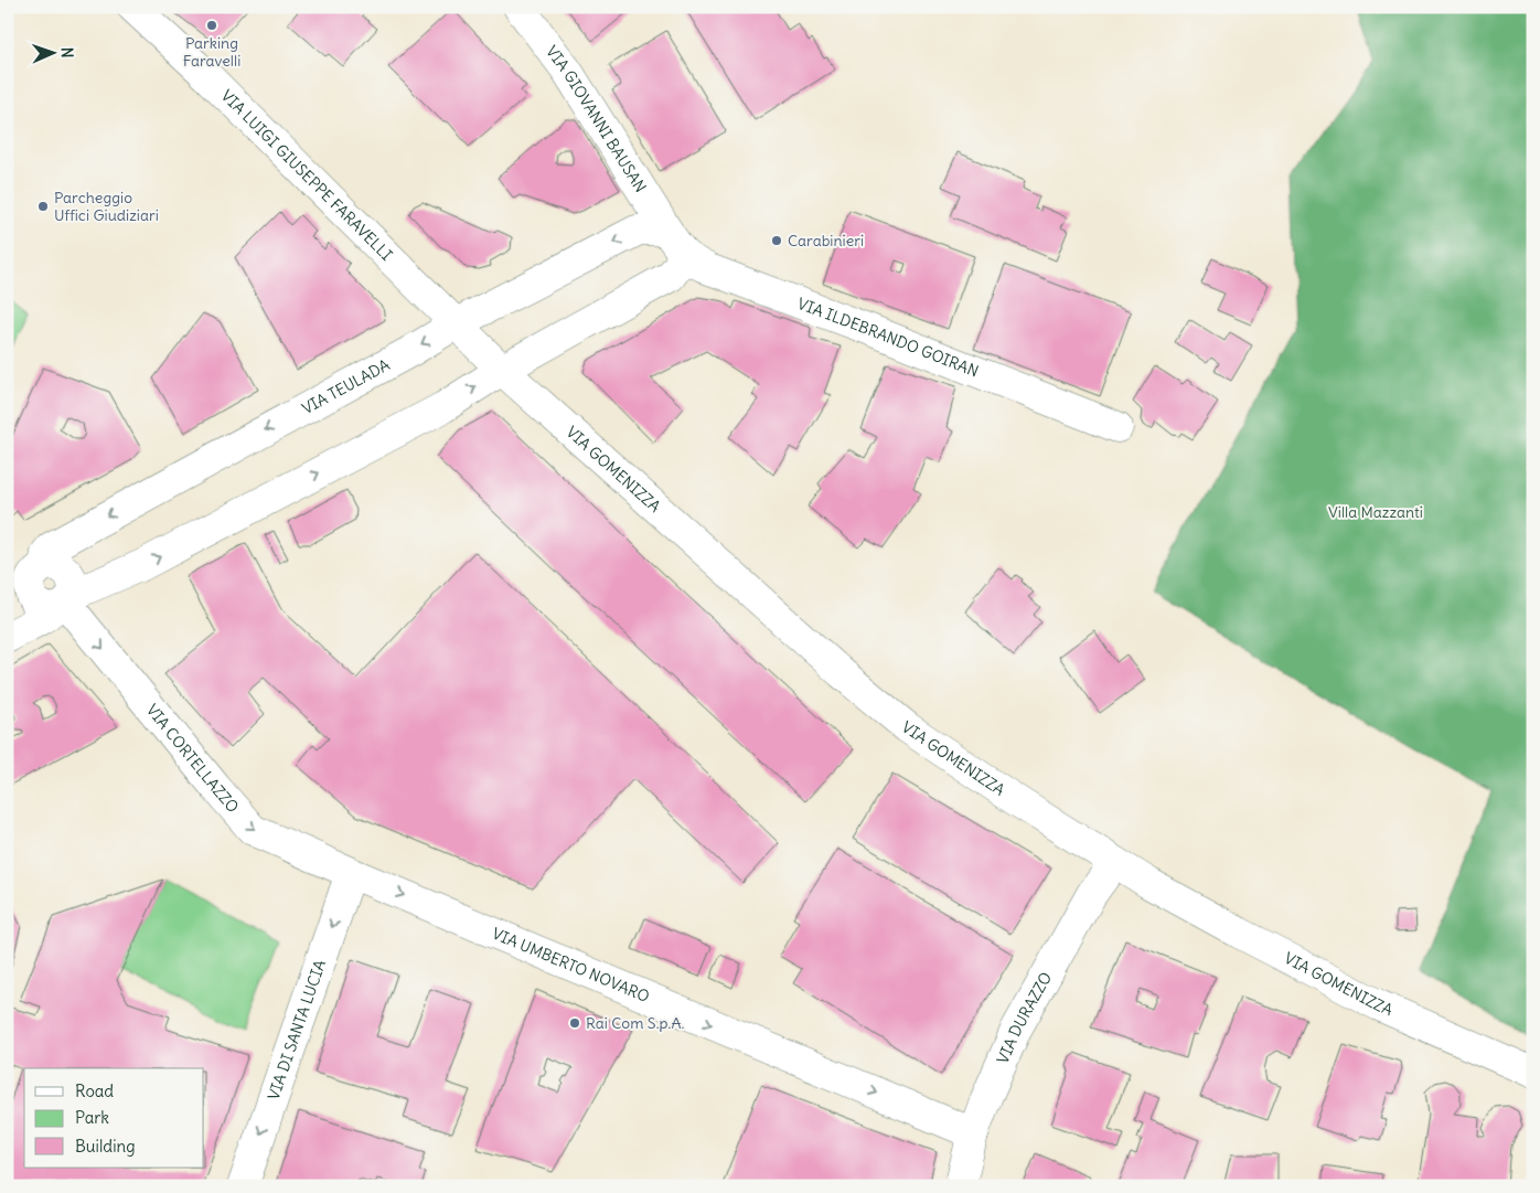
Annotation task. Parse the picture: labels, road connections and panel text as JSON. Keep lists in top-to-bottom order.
{
  "streets": {
    "street": [
      "VIA GIOVANNI BAUSAN",
      "VIA LUIGI GIUSEPPE FARAVELLI",
      "VIA ILDEBRANDO GOIRAN",
      "VIA TEULADA",
      "VIA GOMENIZZA",
      "VIA CORTELLAZZO",
      "VIA UMBERTO NOVARO",
      "VIA DURAZZO",
      "VIA DI SANTA LUCIA"
    ]
  },
  "crossings": [
    ["VIA GIOVANNI BAUSAN", "VIA ILDEBRANDO GOIRAN"],
    ["VIA GIOVANNI BAUSAN", "VIA TEULADA"],
    ["VIA LUIGI GIUSEPPE FARAVELLI", "VIA TEULADA"],
    ["VIA LUIGI GIUSEPPE FARAVELLI", "VIA GOMENIZZA"],
    ["VIA ILDEBRANDO GOIRAN", "VIA TEULADA"],
    ["VIA TEULADA", "VIA GOMENIZZA"],
    ["VIA GOMENIZZA", "VIA DURAZZO"],
    ["VIA CORTELLAZZO", "VIA UMBERTO NOVARO"],
    ["VIA CORTELLAZZO", "VIA DI SANTA LUCIA"],
    ["VIA UMBERTO NOVARO", "VIA DURAZZO"],
    ["VIA UMBERTO NOVARO", "VIA DI SANTA LUCIA"]
  ],
  "one_way": ["VIA CORTELLAZZO", "VIA UMBERTO NOVARO", "VIA DI SANTA LUCIA"],
  "parks": ["Villa Mazzanti"],
  "places": [
    "Parking Faravelli",
    "Parcheggio Uffici Giudiziari",
    "Carabinieri",
    "Rai Com S.p.A."
  ],
  "legend": ["Road", "Park", "Building"],
  "north": "right"
}
